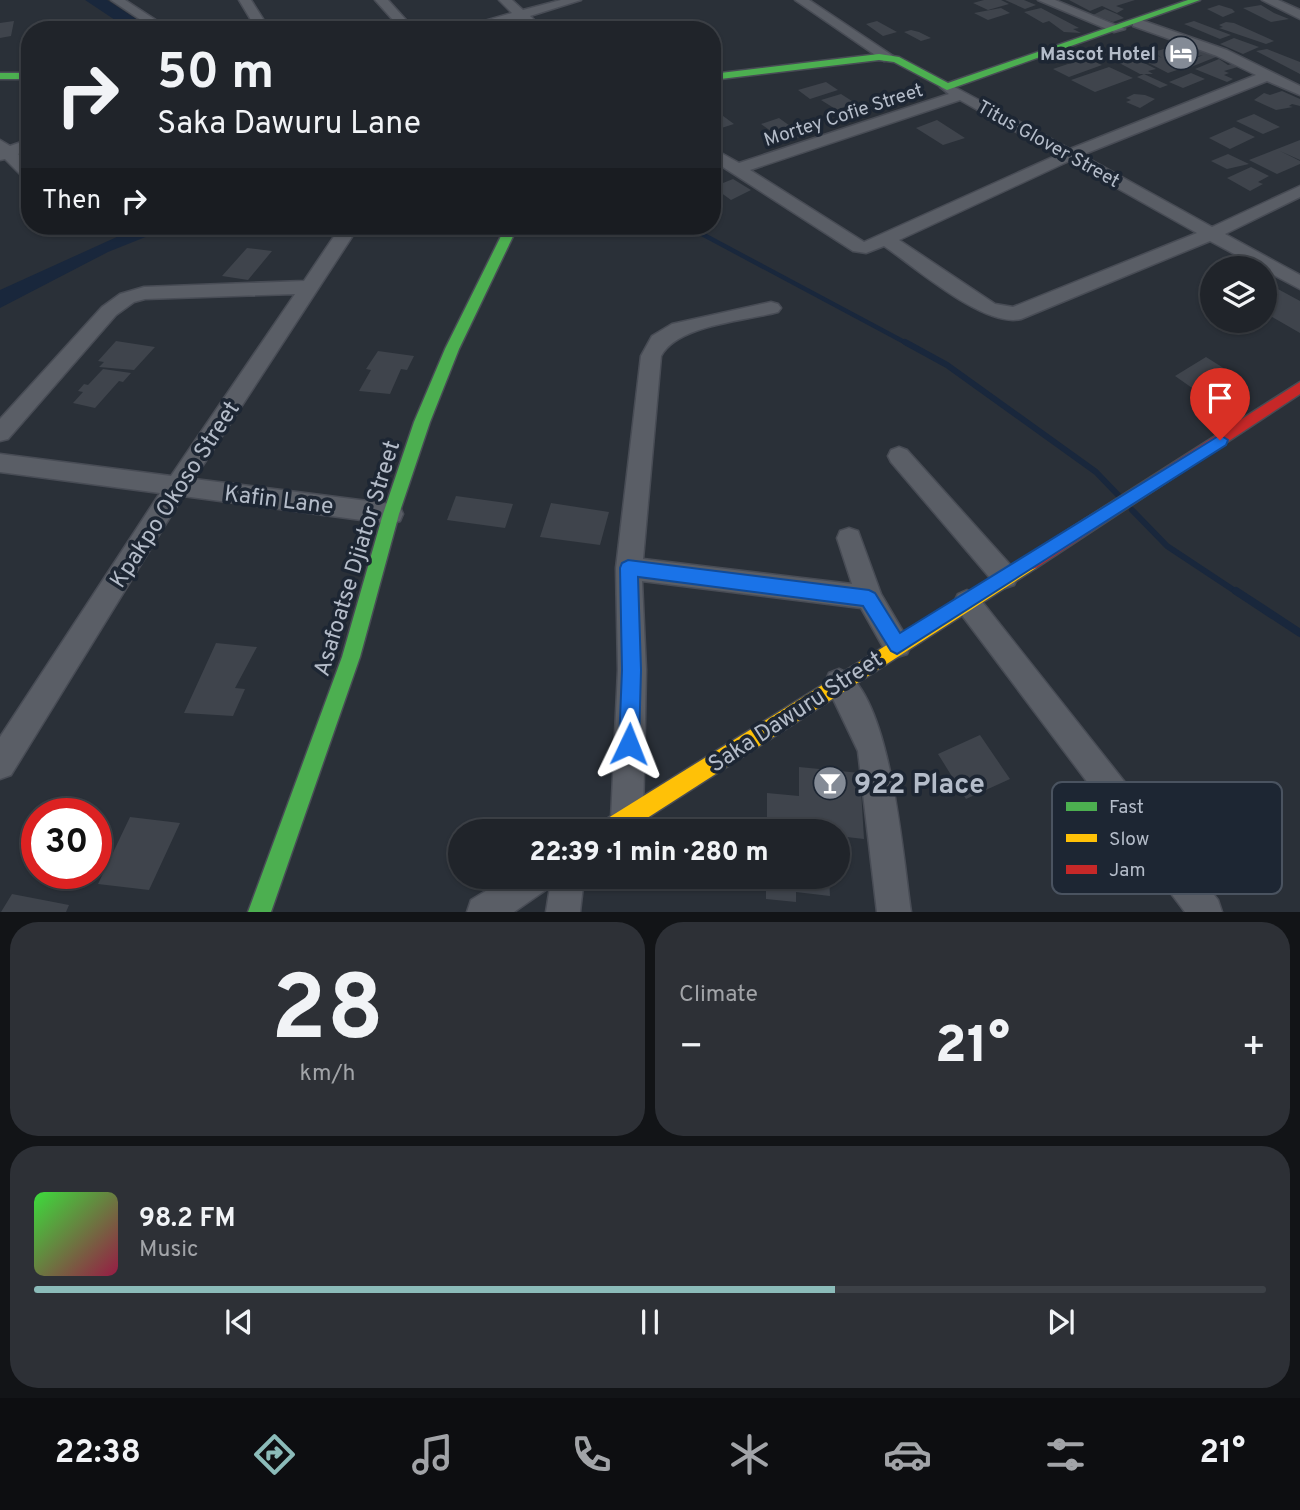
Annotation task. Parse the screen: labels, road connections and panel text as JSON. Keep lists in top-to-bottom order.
{
  "streets": {
    "street": [
      "Mortey Cofie Street",
      "Titus Glover Street",
      "Kpakpo Okoso Street",
      "Kafin Lane",
      "Asafoatse Djiator Street",
      "Saka Dawuru Street"
    ]
  },
  "crossings": [
    ["Mortey Cofie Street", "Titus Glover Street"],
    ["Kpakpo Okoso Street", "Kafin Lane"],
    ["Kafin Lane", "Asafoatse Djiator Street"]
  ],
  "places": {
    "hotel": ["Mascot Hotel"],
    "bar": ["922 Place"]
  },
  "legend": ["Fast", "Slow", "Jam"],
  "page": {
    "turn": ["50 m", "Saka Dawuru Lane"],
    "then": "Then",
    "limit": "30",
    "trip": "22:39 · 1 min · 280 m",
    "tile": [
      ["28", "km/h"],
      "Climate"
    ],
    "heat": ["−", "21°", "+"],
    "song": ["98.2 FM", "Music"],
    "tabs": ["22:38", "21°"]
  }
}
